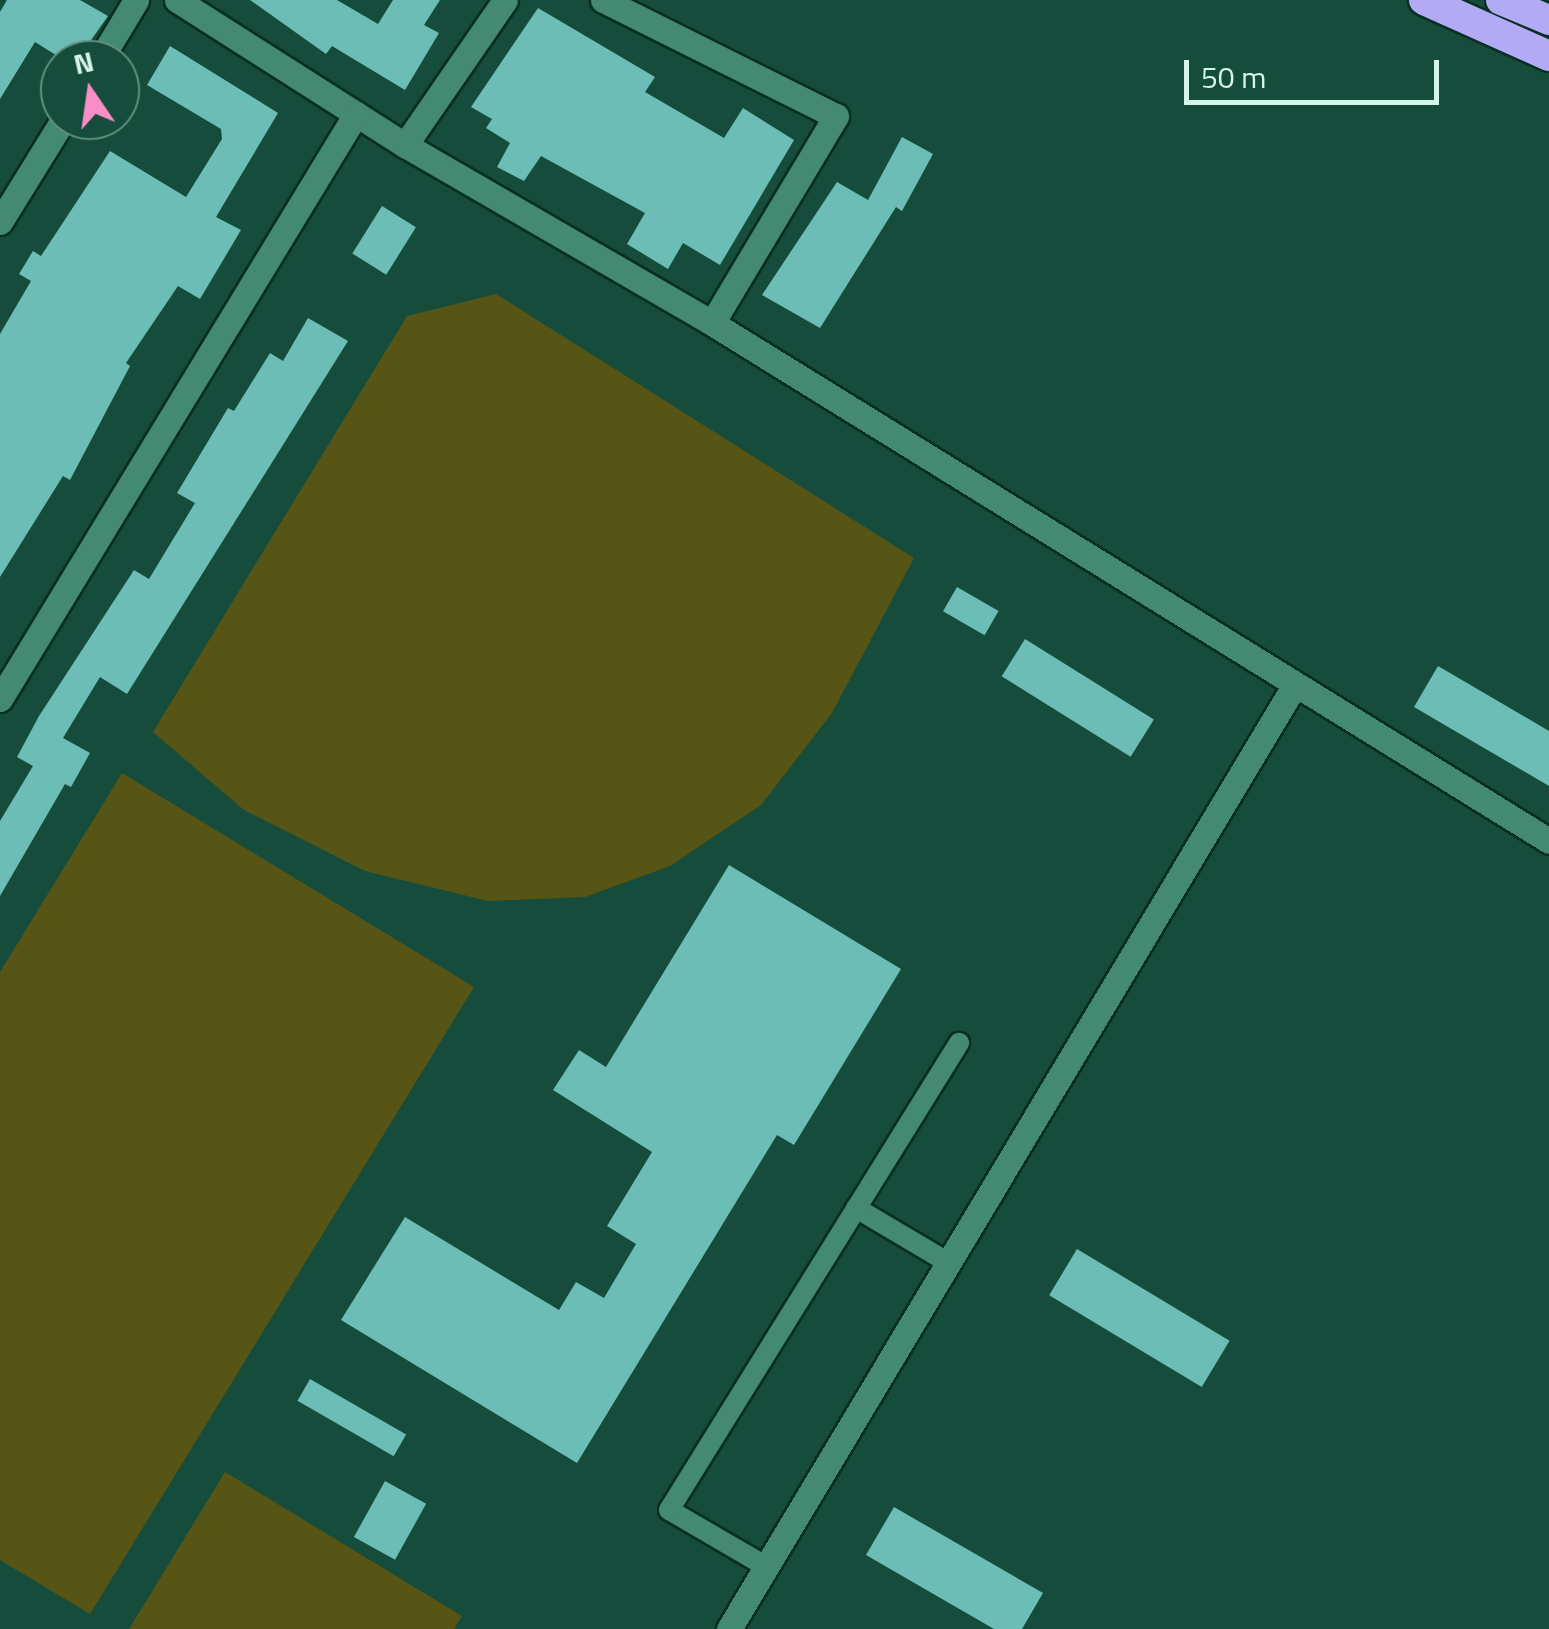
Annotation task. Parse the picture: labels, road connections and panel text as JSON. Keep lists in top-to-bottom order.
{
  "scale_bar": "50 m",
  "north": "top"
}
